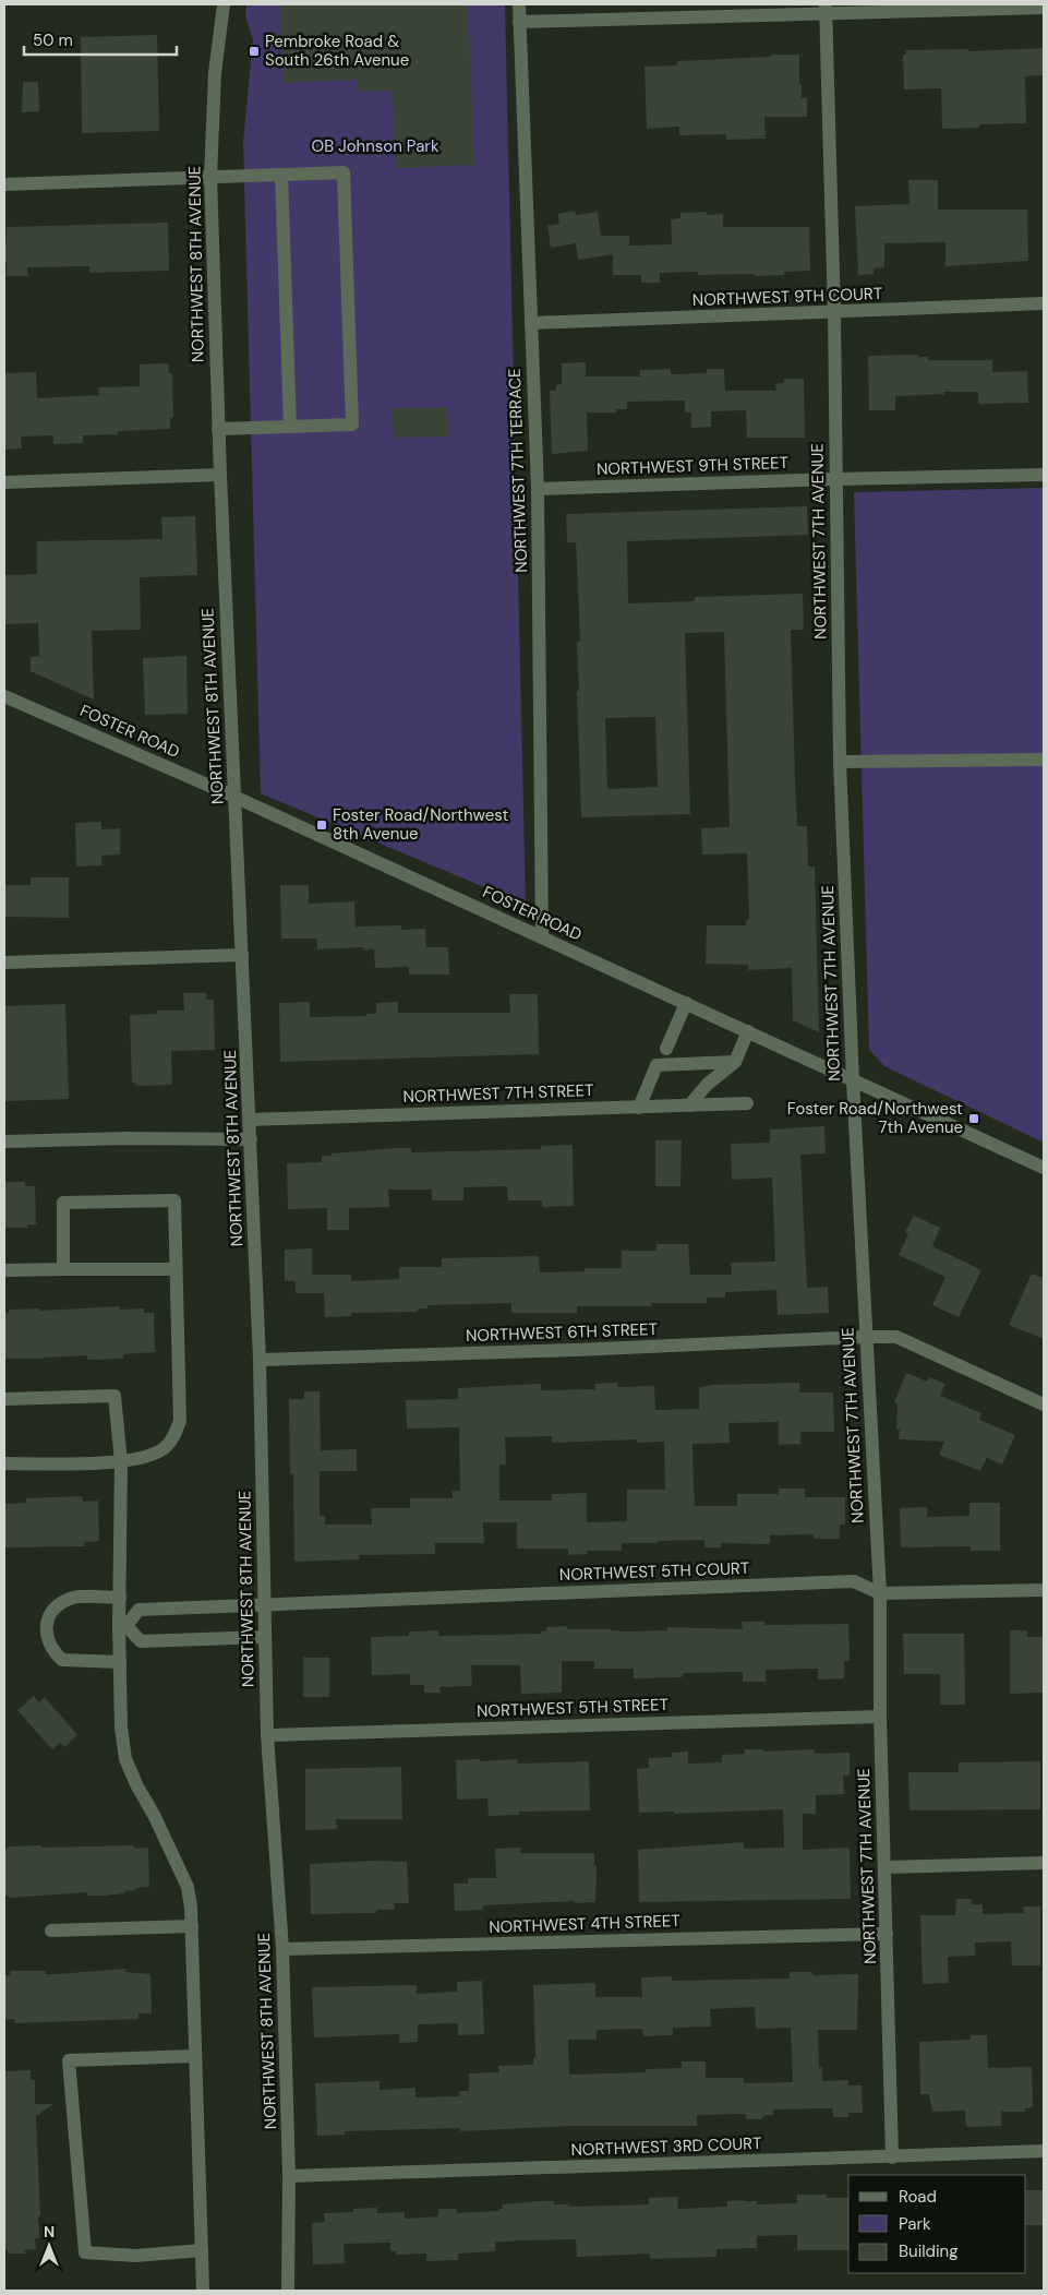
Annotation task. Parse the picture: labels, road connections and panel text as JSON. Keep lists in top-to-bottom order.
{
  "streets": {
    "street": [
      "NORTHWEST 8TH AVENUE",
      "NORTHWEST 9TH COURT",
      "NORTHWEST 9TH STREET",
      "NORTHWEST 7TH TERRACE",
      "NORTHWEST 7TH AVENUE",
      "FOSTER ROAD",
      "NORTHWEST 7TH STREET",
      "NORTHWEST 6TH STREET",
      "NORTHWEST 5TH COURT",
      "NORTHWEST 5TH STREET",
      "NORTHWEST 4TH STREET",
      "NORTHWEST 3RD COURT"
    ]
  },
  "crossings": [
    ["NORTHWEST 8TH AVENUE", "FOSTER ROAD"],
    ["NORTHWEST 8TH AVENUE", "NORTHWEST 7TH STREET"],
    ["NORTHWEST 8TH AVENUE", "NORTHWEST 6TH STREET"],
    ["NORTHWEST 8TH AVENUE", "NORTHWEST 5TH COURT"],
    ["NORTHWEST 8TH AVENUE", "NORTHWEST 5TH STREET"],
    ["NORTHWEST 8TH AVENUE", "NORTHWEST 4TH STREET"],
    ["NORTHWEST 8TH AVENUE", "NORTHWEST 3RD COURT"],
    ["NORTHWEST 9TH COURT", "NORTHWEST 7TH TERRACE"],
    ["NORTHWEST 9TH COURT", "NORTHWEST 7TH AVENUE"],
    ["NORTHWEST 9TH STREET", "NORTHWEST 7TH TERRACE"],
    ["NORTHWEST 9TH STREET", "NORTHWEST 7TH AVENUE"],
    ["NORTHWEST 7TH TERRACE", "FOSTER ROAD"],
    ["NORTHWEST 7TH AVENUE", "FOSTER ROAD"],
    ["NORTHWEST 7TH AVENUE", "NORTHWEST 6TH STREET"],
    ["NORTHWEST 7TH AVENUE", "NORTHWEST 5TH COURT"],
    ["NORTHWEST 7TH AVENUE", "NORTHWEST 5TH STREET"],
    ["NORTHWEST 7TH AVENUE", "NORTHWEST 4TH STREET"],
    ["NORTHWEST 7TH AVENUE", "NORTHWEST 3RD COURT"]
  ],
  "parks": ["OB Johnson Park"],
  "places": {
    "transit": ["Pembroke Road & South 26th Avenue", "Foster Road/Northwest 8th Avenue", "Foster Road/Northwest 7th Avenue"]
  },
  "legend": ["Road", "Park", "Building"],
  "scale_bar": "50 m",
  "north": "top"
}
